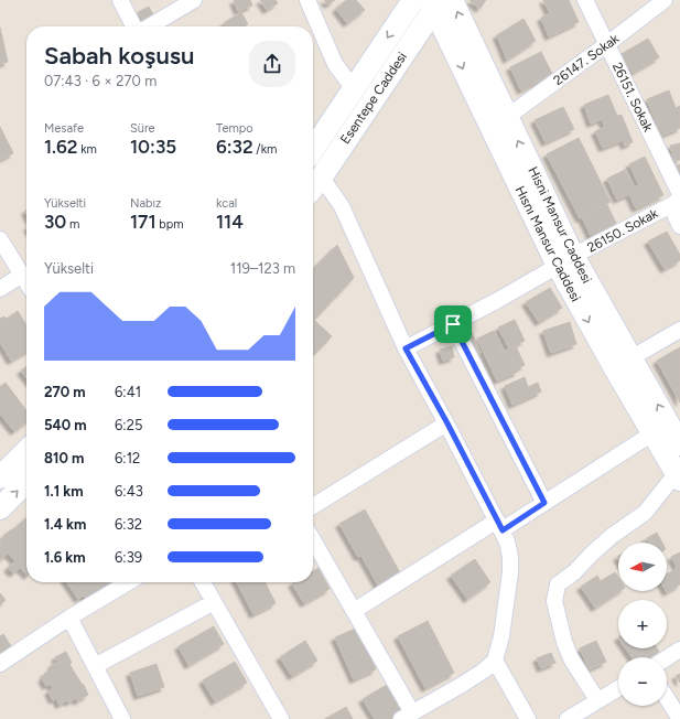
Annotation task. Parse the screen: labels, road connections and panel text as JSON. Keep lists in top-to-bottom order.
{
  "streets": {
    "main road": ["Esentepe Caddesi", "Hisni Mansur Caddesi", "Hısnı Mansur Caddesi"],
    "street": ["26147. Sokak", "26151. Sokak", "26150. Sokak"]
  },
  "crossings": [
    ["26147. Sokak", "26151. Sokak"],
    ["26147. Sokak", "Hisni Mansur Caddesi"],
    ["26151. Sokak", "26150. Sokak"],
    ["Esentepe Caddesi", "Hisni Mansur Caddesi"],
    ["Esentepe Caddesi", "Hısnı Mansur Caddesi"],
    ["Hisni Mansur Caddesi", "26150. Sokak"],
    ["Hisni Mansur Caddesi", "Hısnı Mansur Caddesi"],
    ["26150. Sokak", "Hısnı Mansur Caddesi"]
  ],
  "one_way": ["Hisni Mansur Caddesi", "Hısnı Mansur Caddesi"],
  "north": "left",
  "page": {
    "heading": ["Sabah koşusu", "07:43 · 6 × 270 m"],
    "stats": [
      ["Mesafe", "1.62 km"],
      ["Süre", "10:35"],
      ["Tempo", "6:32 /km"],
      ["Yükselti", "30 m"],
      ["Nabız", "171 bpm"],
      ["kcal", "114"]
    ],
    "chart": ["Yükselti", "119–123 m"],
    "list": [
      {
        "name": "270 m",
        "note": "6:41"
      },
      {
        "name": "540 m",
        "note": "6:25"
      },
      {
        "name": "810 m",
        "note": "6:12"
      },
      {
        "name": "1.1 km",
        "note": "6:43"
      },
      {
        "name": "1.4 km",
        "note": "6:32"
      },
      {
        "name": "1.6 km",
        "note": "6:39"
      }
    ],
    "map_buttons": ["+", "−"]
  }
}
